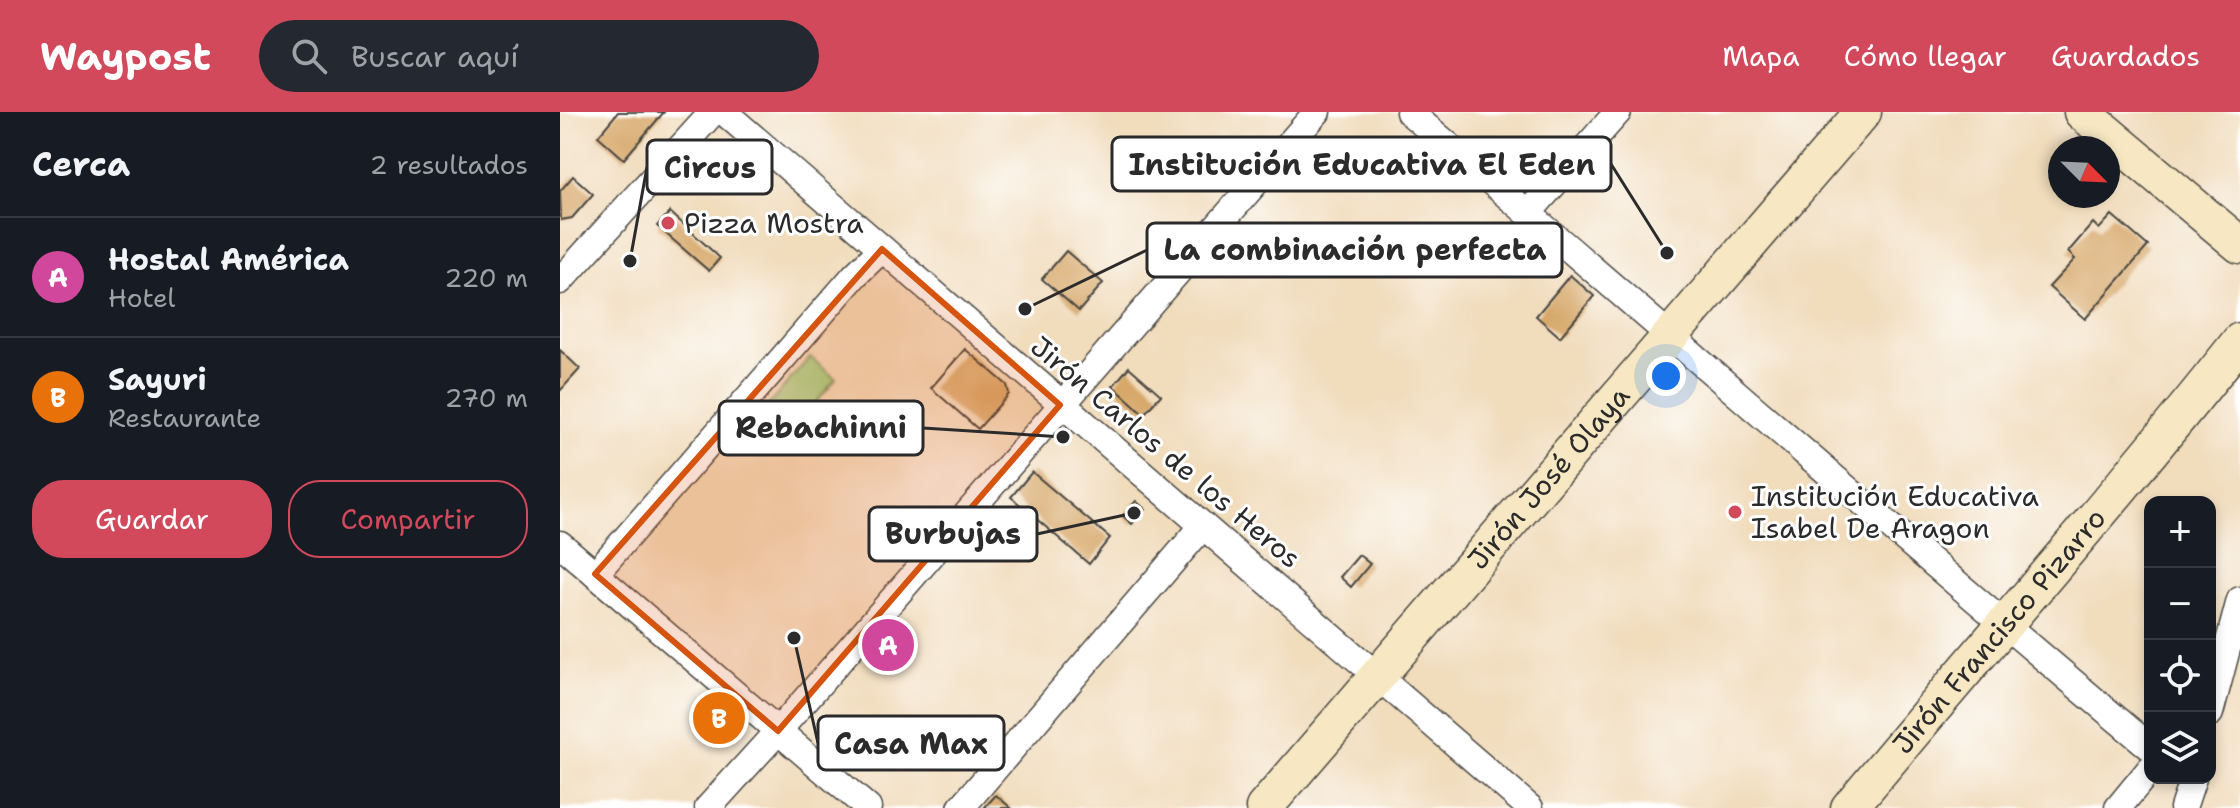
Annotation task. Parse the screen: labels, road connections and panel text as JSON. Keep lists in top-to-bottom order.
{
  "streets": {
    "main road": ["Jirón José Olaya", "Jirón Francisco Pizarro"],
    "street": ["Jirón Carlos de los Heros"]
  },
  "crossings": [
    ["Jirón Carlos de los Heros", "Jirón José Olaya"]
  ],
  "places": [
    "Pizza Mostra",
    "Institución Educativa El Eden",
    "Circus",
    "La combinación perfecta",
    "Rebachinni",
    "Institución Educativa Isabel De Aragon",
    "Burbujas",
    "Casa Max"
  ],
  "north": "bottom right",
  "page": {
    "header": "Waypost",
    "search": "Buscar aquí",
    "nav": ["Mapa", "Cómo llegar", "Guardados"],
    "heading": ["Cerca", "2 resultados"],
    "list": [
      {
        "mark": "A",
        "name": "Hostal América",
        "note": "Hotel",
        "value": "220 m"
      },
      {
        "mark": "B",
        "name": "Sayuri",
        "note": "Restaurante",
        "value": "270 m"
      }
    ],
    "buttons": ["Guardar", "Compartir"],
    "map_buttons": ["+", "−"],
    "pins": ["A", "B"]
  }
}
